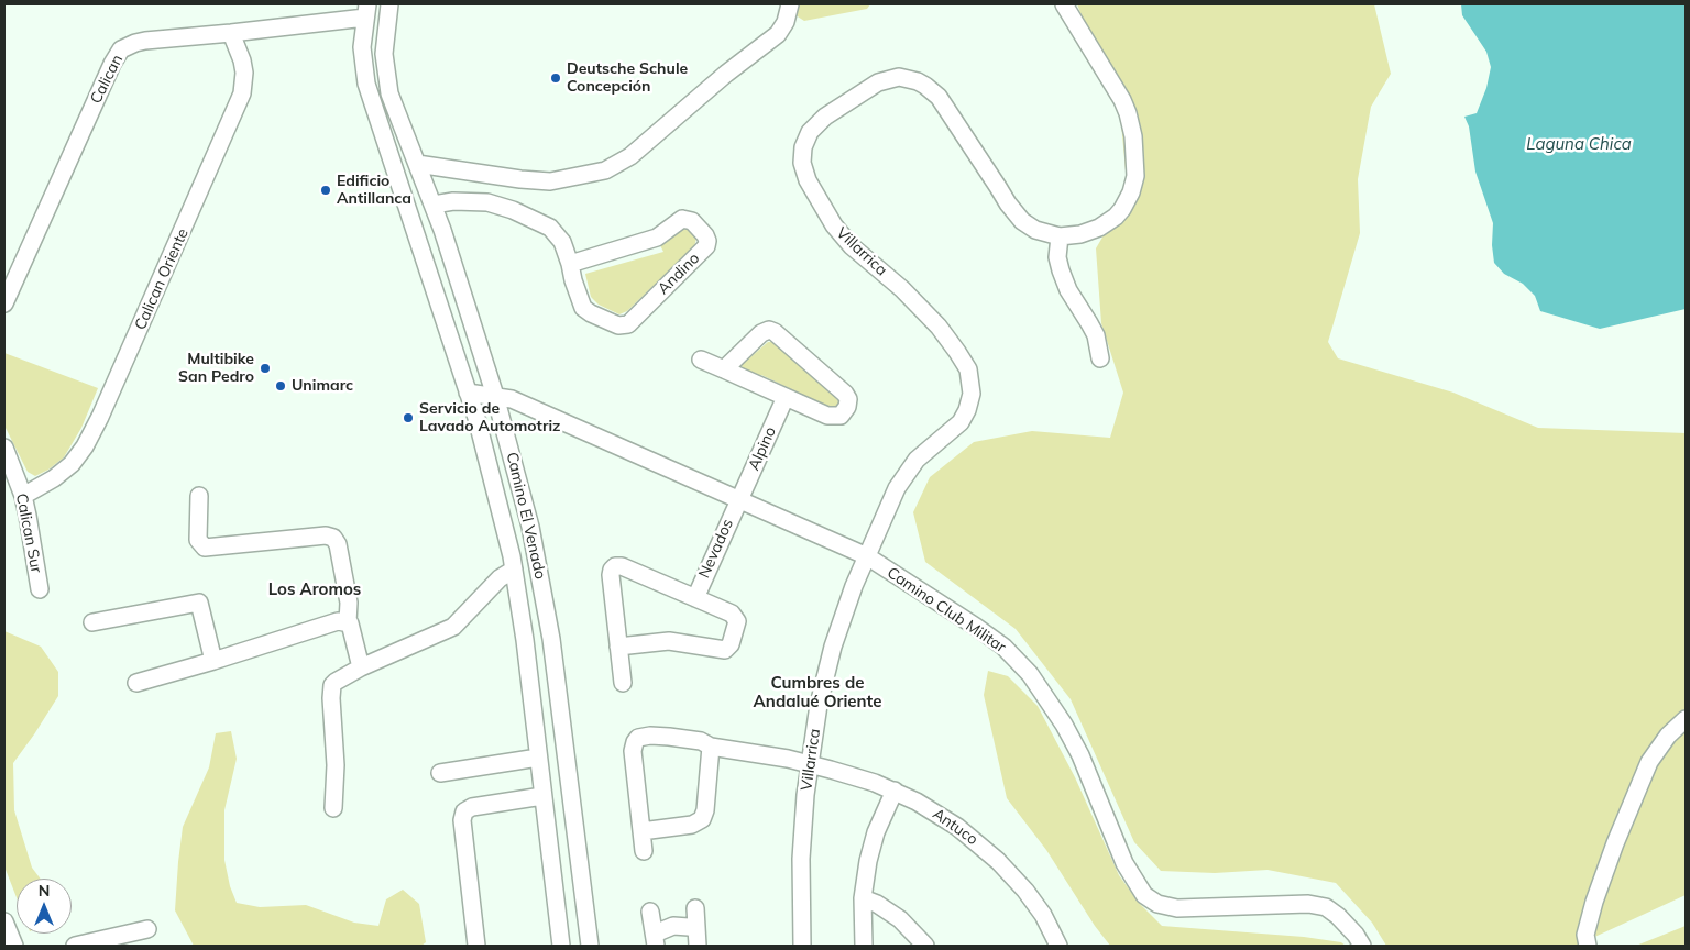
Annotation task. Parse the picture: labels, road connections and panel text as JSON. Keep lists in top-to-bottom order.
{
  "streets": {
    "street": [
      "Calican",
      "Villarrica",
      "Andino",
      "Calican Oriente",
      "Alpino",
      "Camino El Venado",
      "Calican Sur",
      "Nevados",
      "Camino Club Militar",
      "Antuco"
    ]
  },
  "crossings": [
    ["Calican", "Calican Oriente"],
    ["Calican", "Camino El Venado"],
    ["Villarrica", "Camino Club Militar"],
    ["Villarrica", "Antuco"],
    ["Andino", "Camino El Venado"],
    ["Calican Oriente", "Calican Sur"],
    ["Alpino", "Nevados"],
    ["Alpino", "Camino Club Militar"],
    ["Camino El Venado", "Camino Club Militar"],
    ["Nevados", "Camino Club Militar"]
  ],
  "districts": ["Los Aromos", "Cumbres de Andalué Oriente"],
  "water": ["Laguna Chica"],
  "places": [
    "Deutsche Schule Concepción",
    "Edificio Antillanca",
    "Multibike San Pedro",
    "Unimarc",
    "Servicio de Lavado Automotriz"
  ],
  "north": "top"
}
